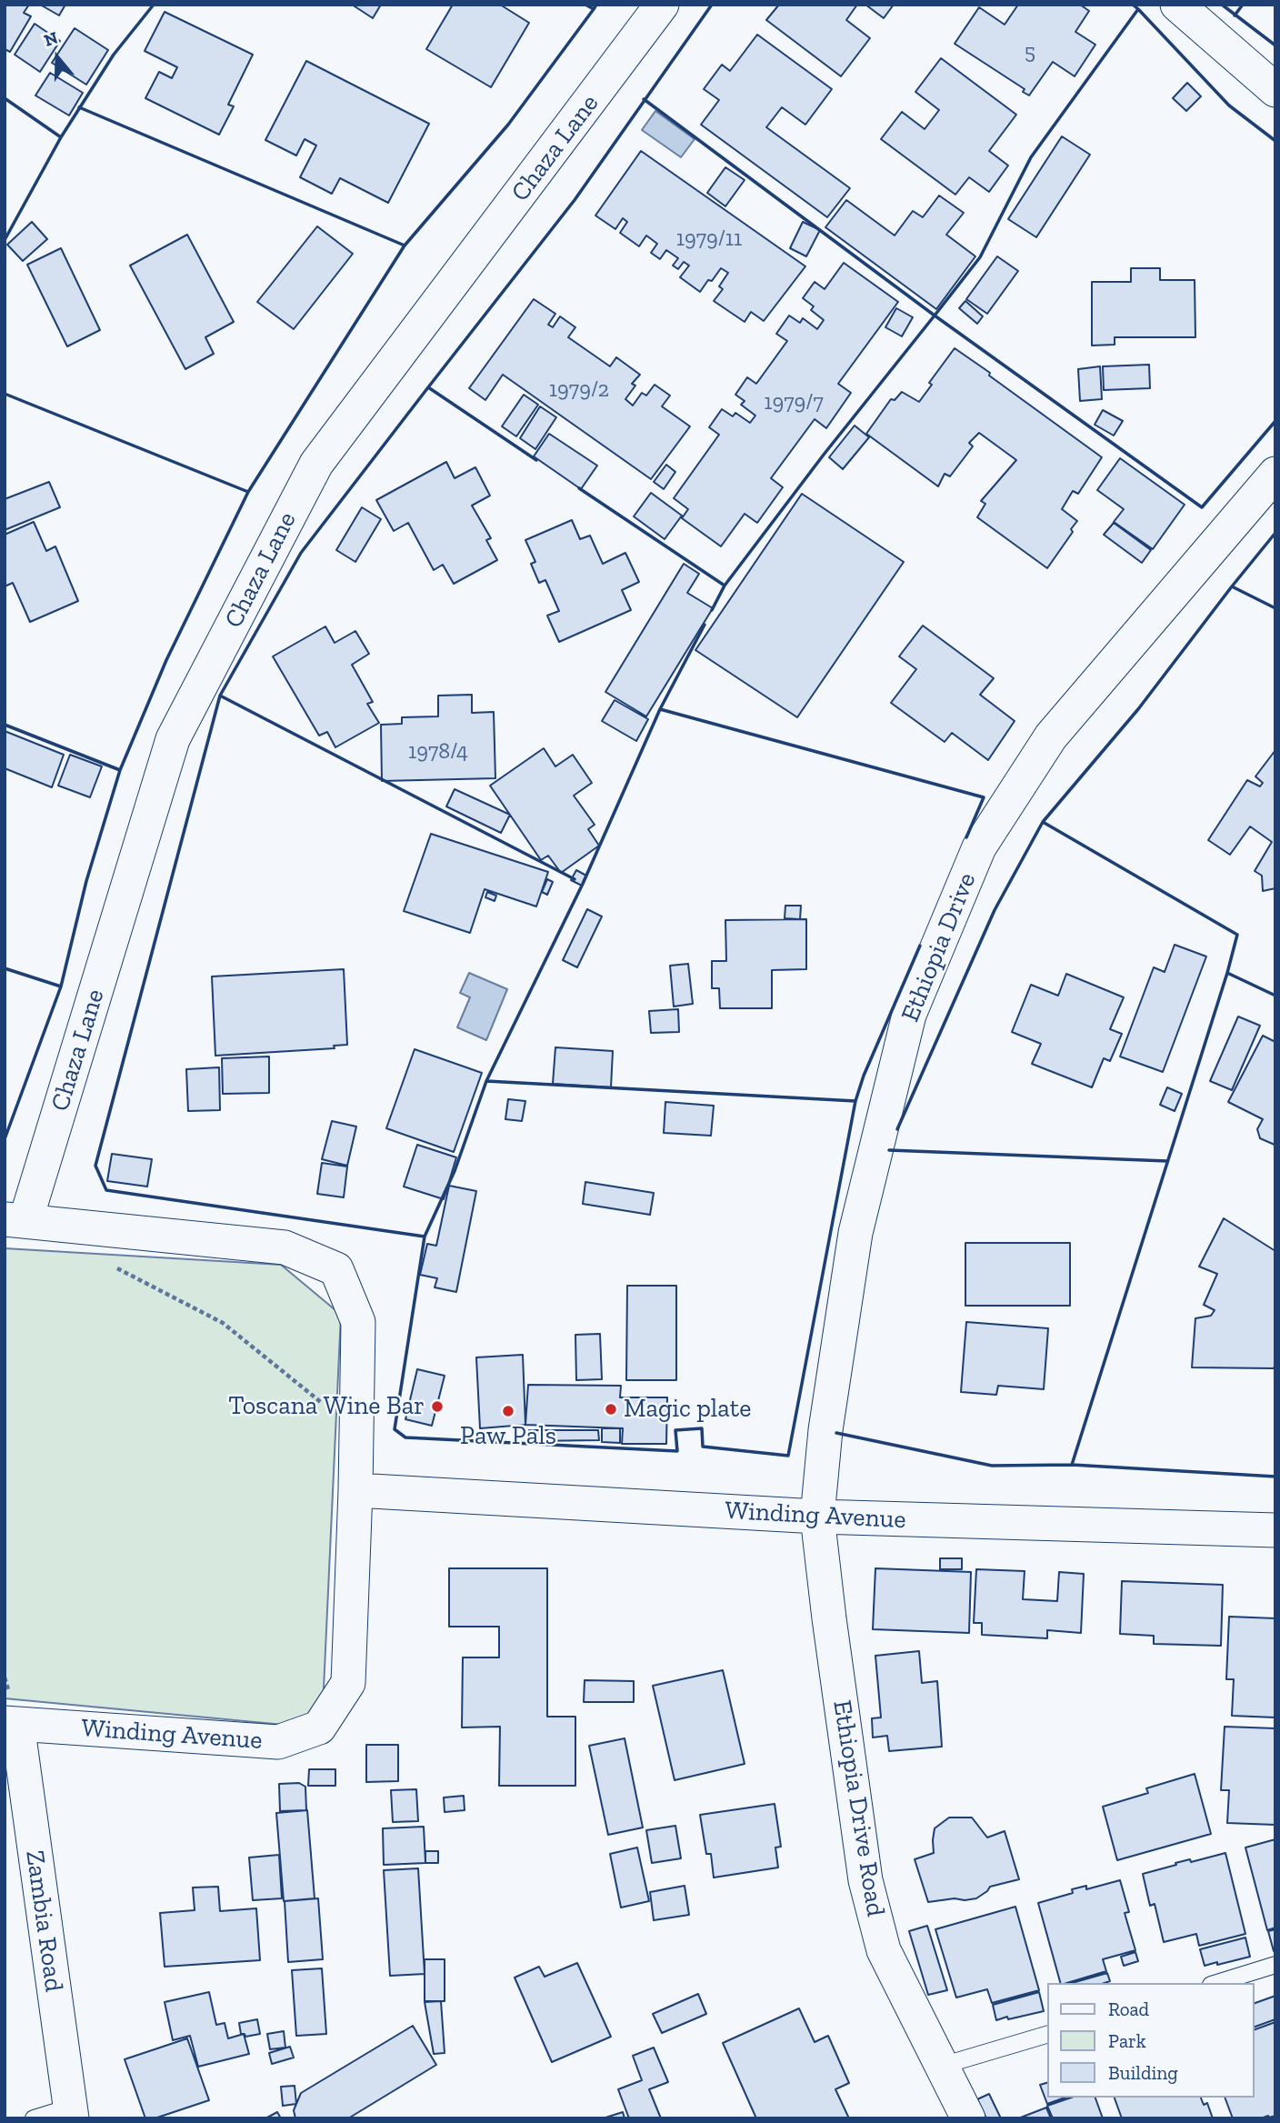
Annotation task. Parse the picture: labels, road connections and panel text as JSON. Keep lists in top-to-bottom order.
{
  "streets": {
    "street": [
      "Chaza Lane",
      "Ethiopia Drive",
      "Winding Avenue",
      "Ethiopia Drive Road",
      "Zambia Road"
    ]
  },
  "crossings": [
    ["Chaza Lane", "Winding Avenue"],
    ["Ethiopia Drive", "Winding Avenue"],
    ["Ethiopia Drive", "Ethiopia Drive Road"],
    ["Winding Avenue", "Ethiopia Drive Road"],
    ["Winding Avenue", "Zambia Road"]
  ],
  "places": ["Toscana Wine Bar", "Magic plate", "Paw Pals"],
  "house_numbers": [
    "5",
    "1979/11",
    "1979/2",
    "1979/7",
    "1978/4"
  ],
  "legend": ["Road", "Park", "Building"],
  "north": "top"
}
